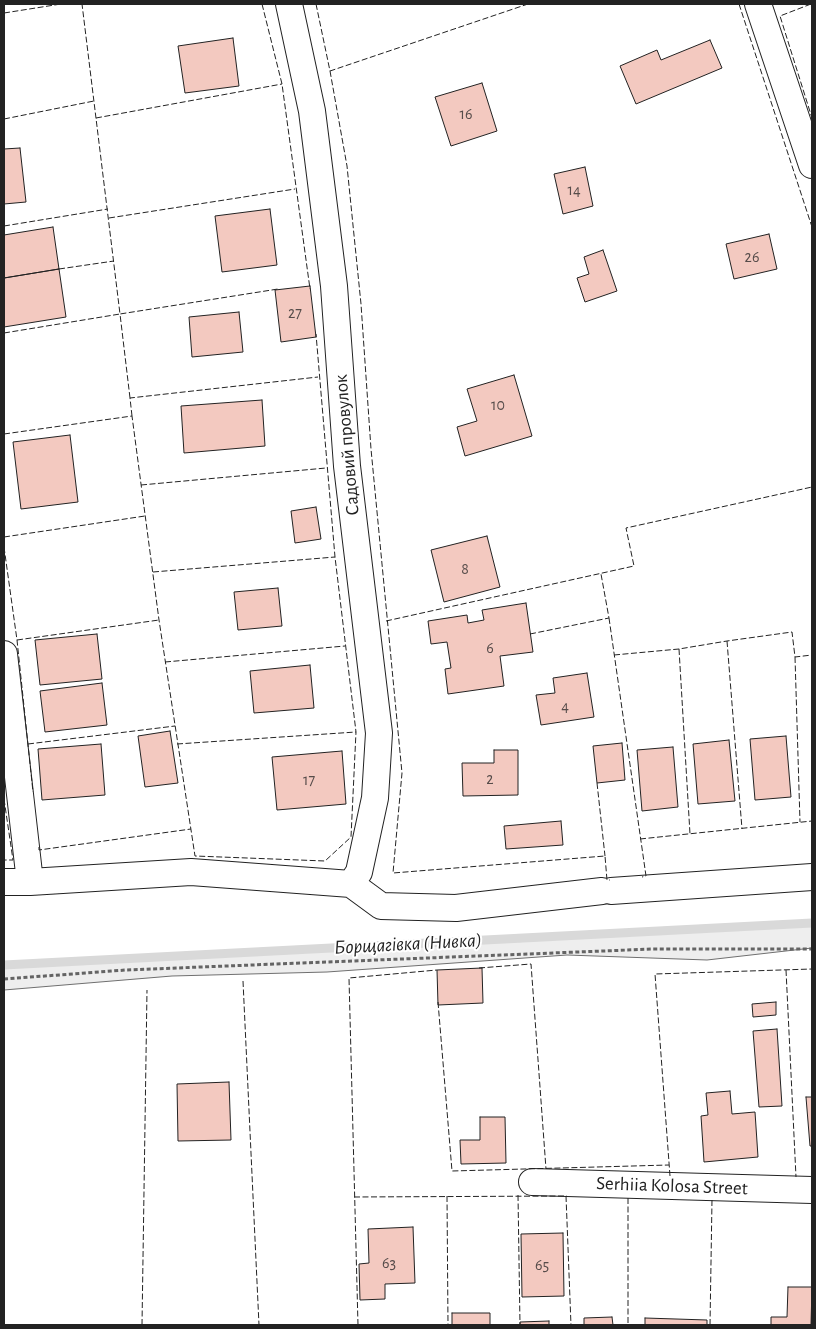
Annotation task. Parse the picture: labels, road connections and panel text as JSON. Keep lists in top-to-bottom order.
{
  "streets": {
    "street": ["Садовий провулок", "Serhiia Kolosa Street"]
  },
  "water": ["Борщагівка (Нивка)"],
  "house_numbers": [
    "16",
    "14",
    "26",
    "27",
    "10",
    "8",
    "6",
    "4",
    "2",
    "17",
    "63",
    "65"
  ]
}
